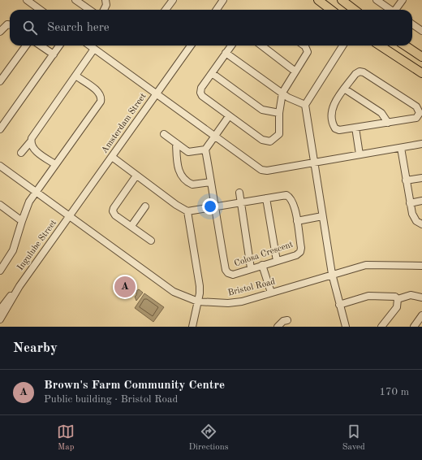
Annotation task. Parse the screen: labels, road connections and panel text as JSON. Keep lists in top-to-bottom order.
{
  "streets": {
    "street": [
      "Amsterdam Street",
      "Ingulube Street",
      "Colosa Crescent",
      "Bristol Road"
    ]
  },
  "crossings": [
    ["Amsterdam Street", "Ingulube Street"],
    ["Amsterdam Street", "Bristol Road"],
    ["Ingulube Street", "Bristol Road"]
  ],
  "page": {
    "search": "Search here",
    "pins": "A",
    "heading": "Nearby",
    "list": [
      {
        "mark": "A",
        "name": "Brown's Farm Community Centre",
        "note": "Public building · Bristol Road",
        "value": "170 m"
      }
    ],
    "nav": ["Map", "Directions", "Saved"]
  }
}
